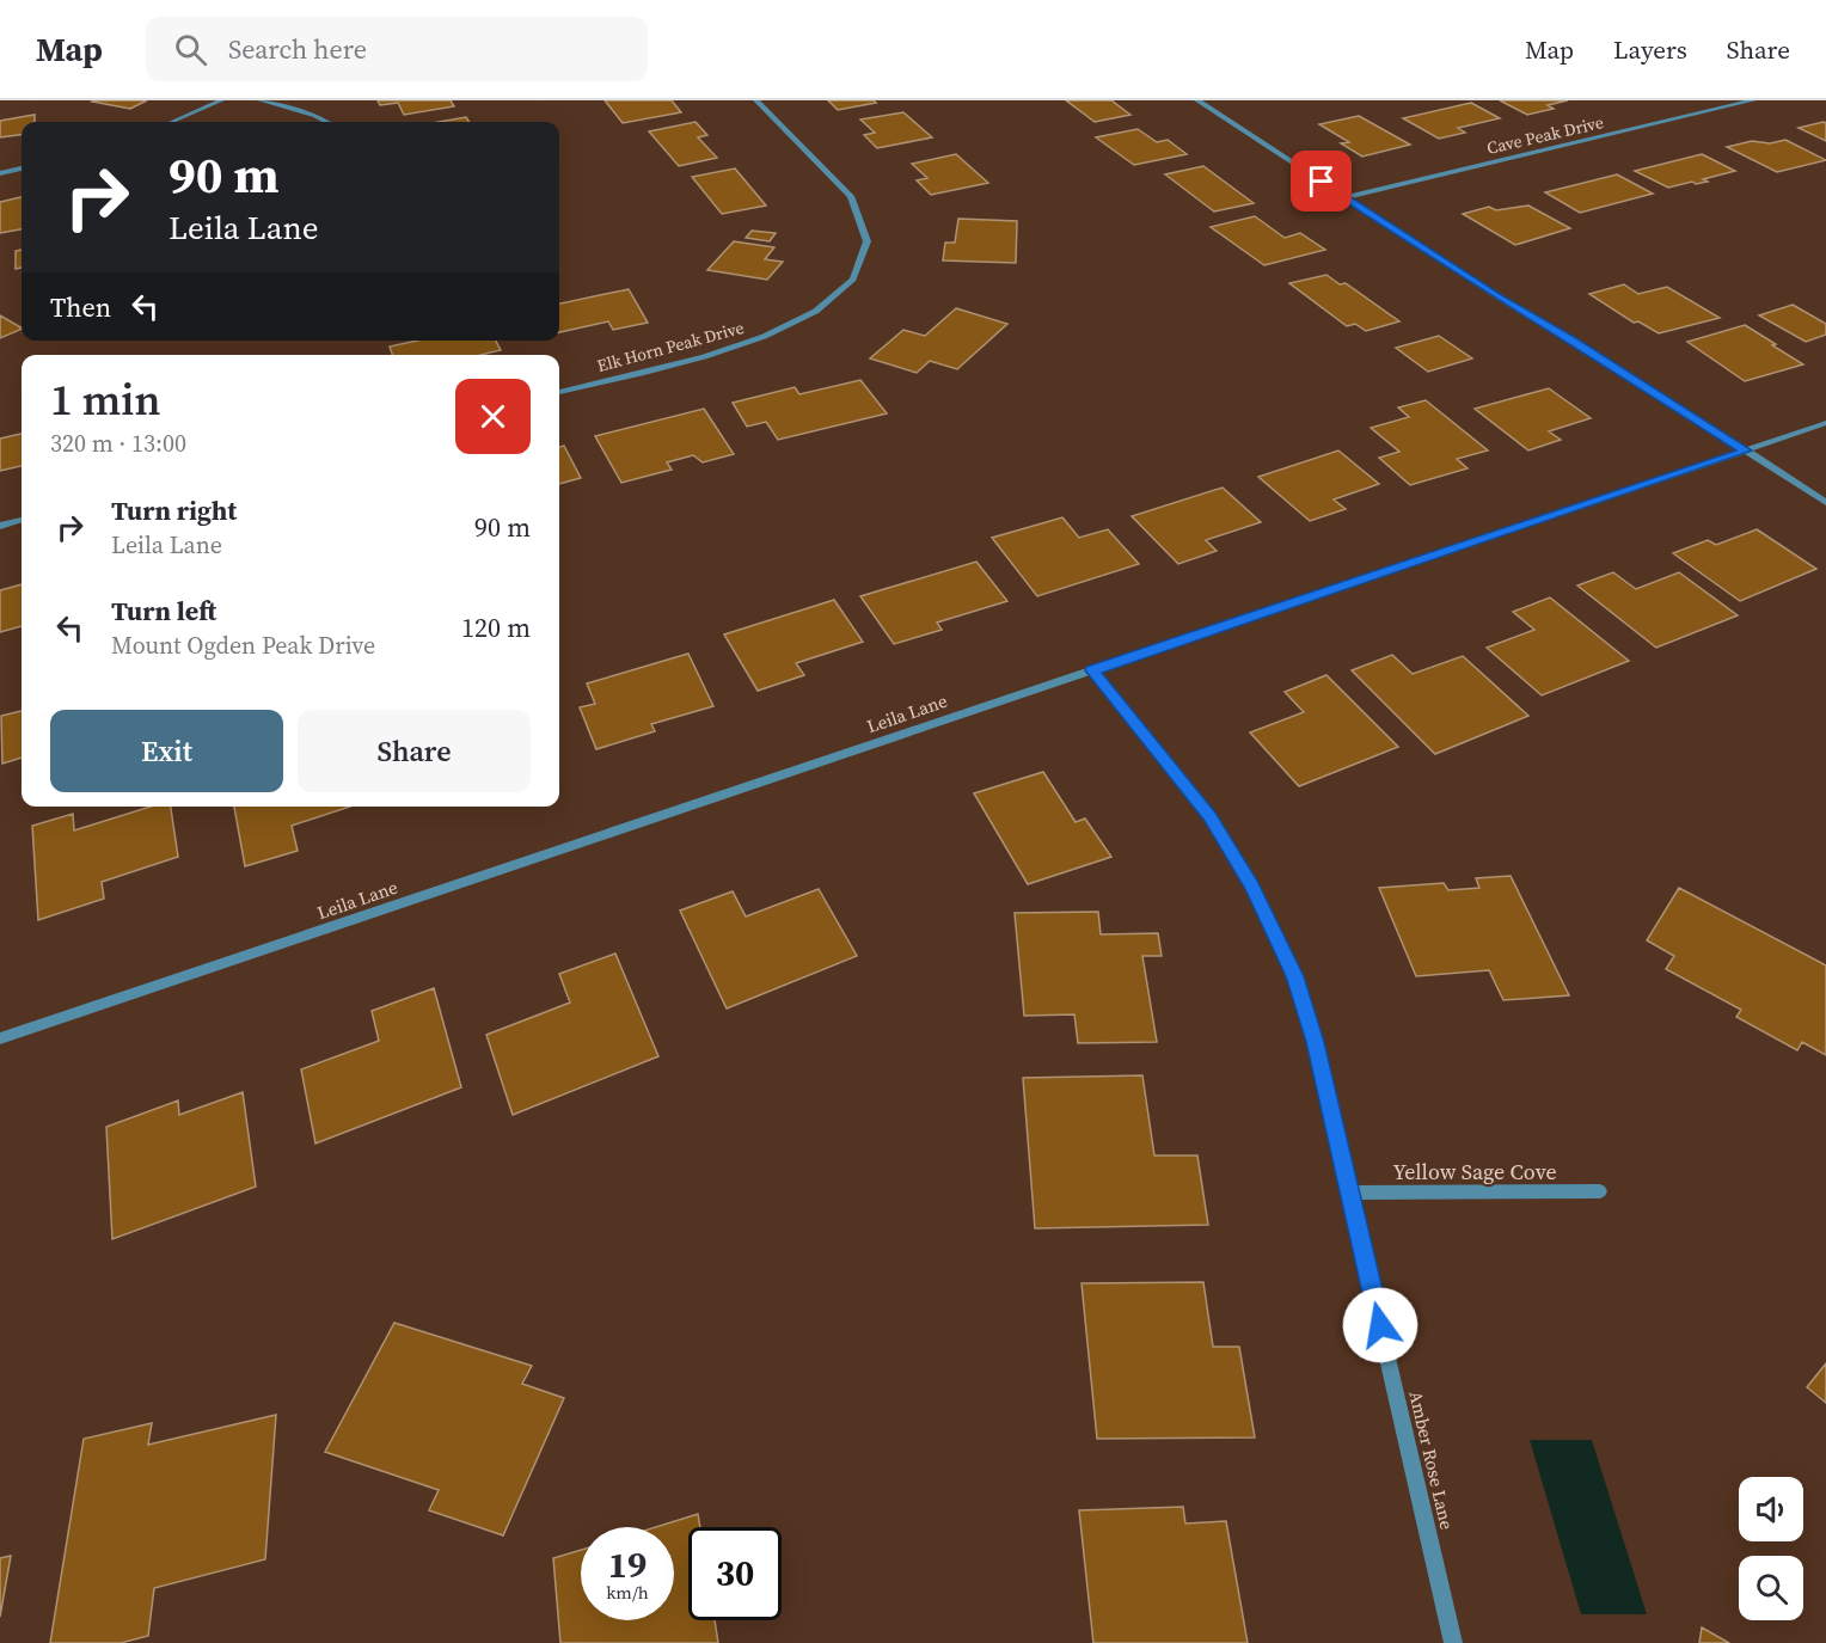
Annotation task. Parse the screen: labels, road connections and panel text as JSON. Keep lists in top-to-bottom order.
{
  "streets": {
    "street": [
      "Cave Peak Drive",
      "Elk Horn Peak Drive",
      "Leila Lane",
      "Yellow Sage Cove",
      "Amber Rose Lane"
    ]
  },
  "crossings": [
    ["Leila Lane", "Amber Rose Lane"],
    ["Yellow Sage Cove", "Amber Rose Lane"]
  ],
  "page": {
    "header": "Map",
    "search": "Search here",
    "nav": ["Map", "Layers", "Share"],
    "turn": ["90 m", "Leila Lane"],
    "then": "Then",
    "heading": ["1 min", "320 m · 13:00"],
    "list": [
      {
        "name": "Turn right",
        "note": "Leila Lane",
        "value": "90 m"
      },
      {
        "name": "Turn left",
        "note": "Mount Ogden Peak Drive",
        "value": "120 m"
      }
    ],
    "buttons": ["Exit", "Share"],
    "speed": "19 km/h",
    "limit": "30"
  }
}
